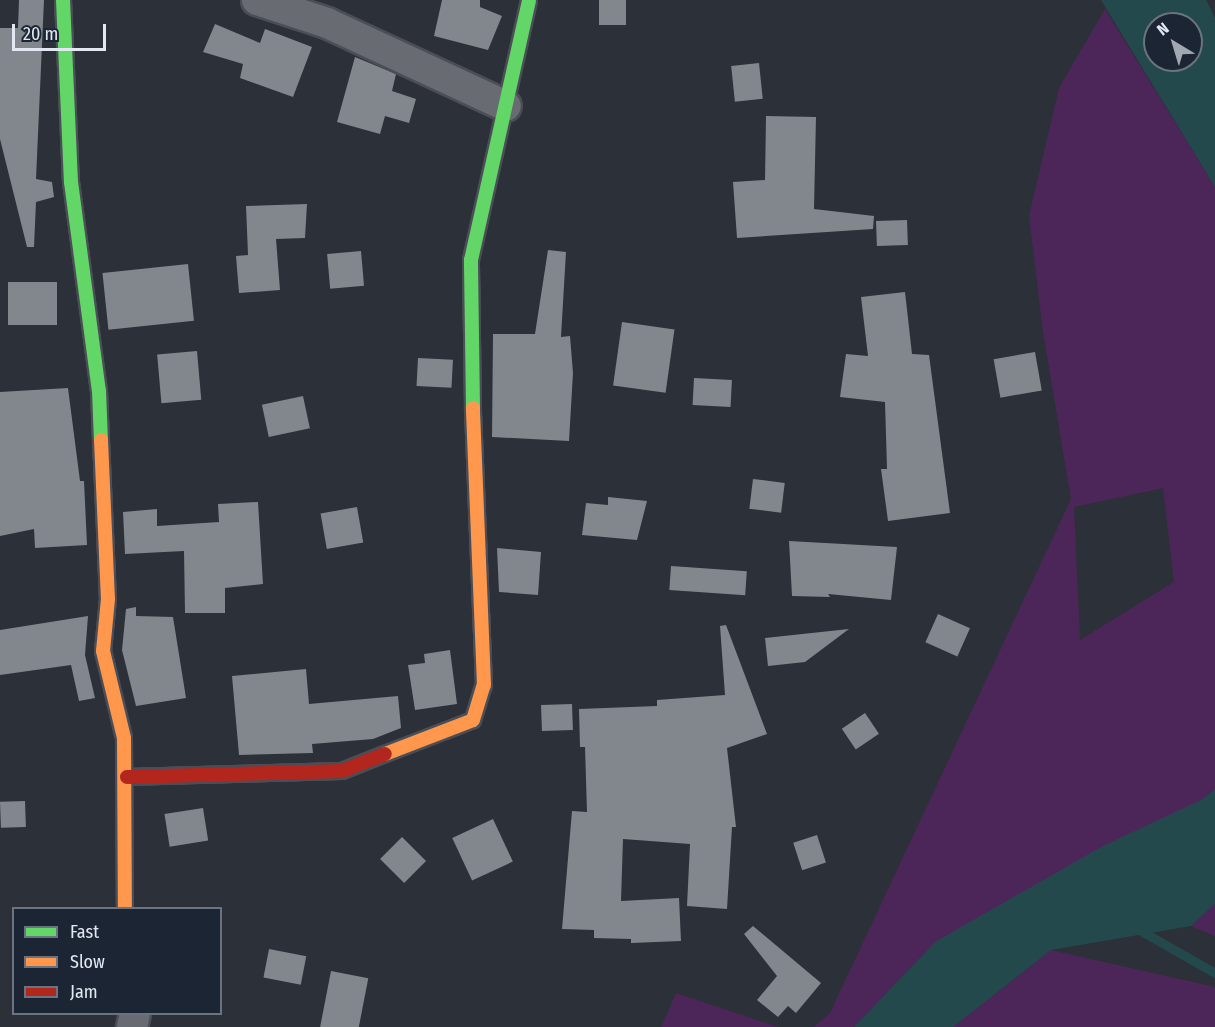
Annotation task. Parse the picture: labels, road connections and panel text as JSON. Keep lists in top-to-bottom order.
{
  "legend": ["Fast", "Slow", "Jam"],
  "scale_bar": "20 m",
  "north": "top left"
}
